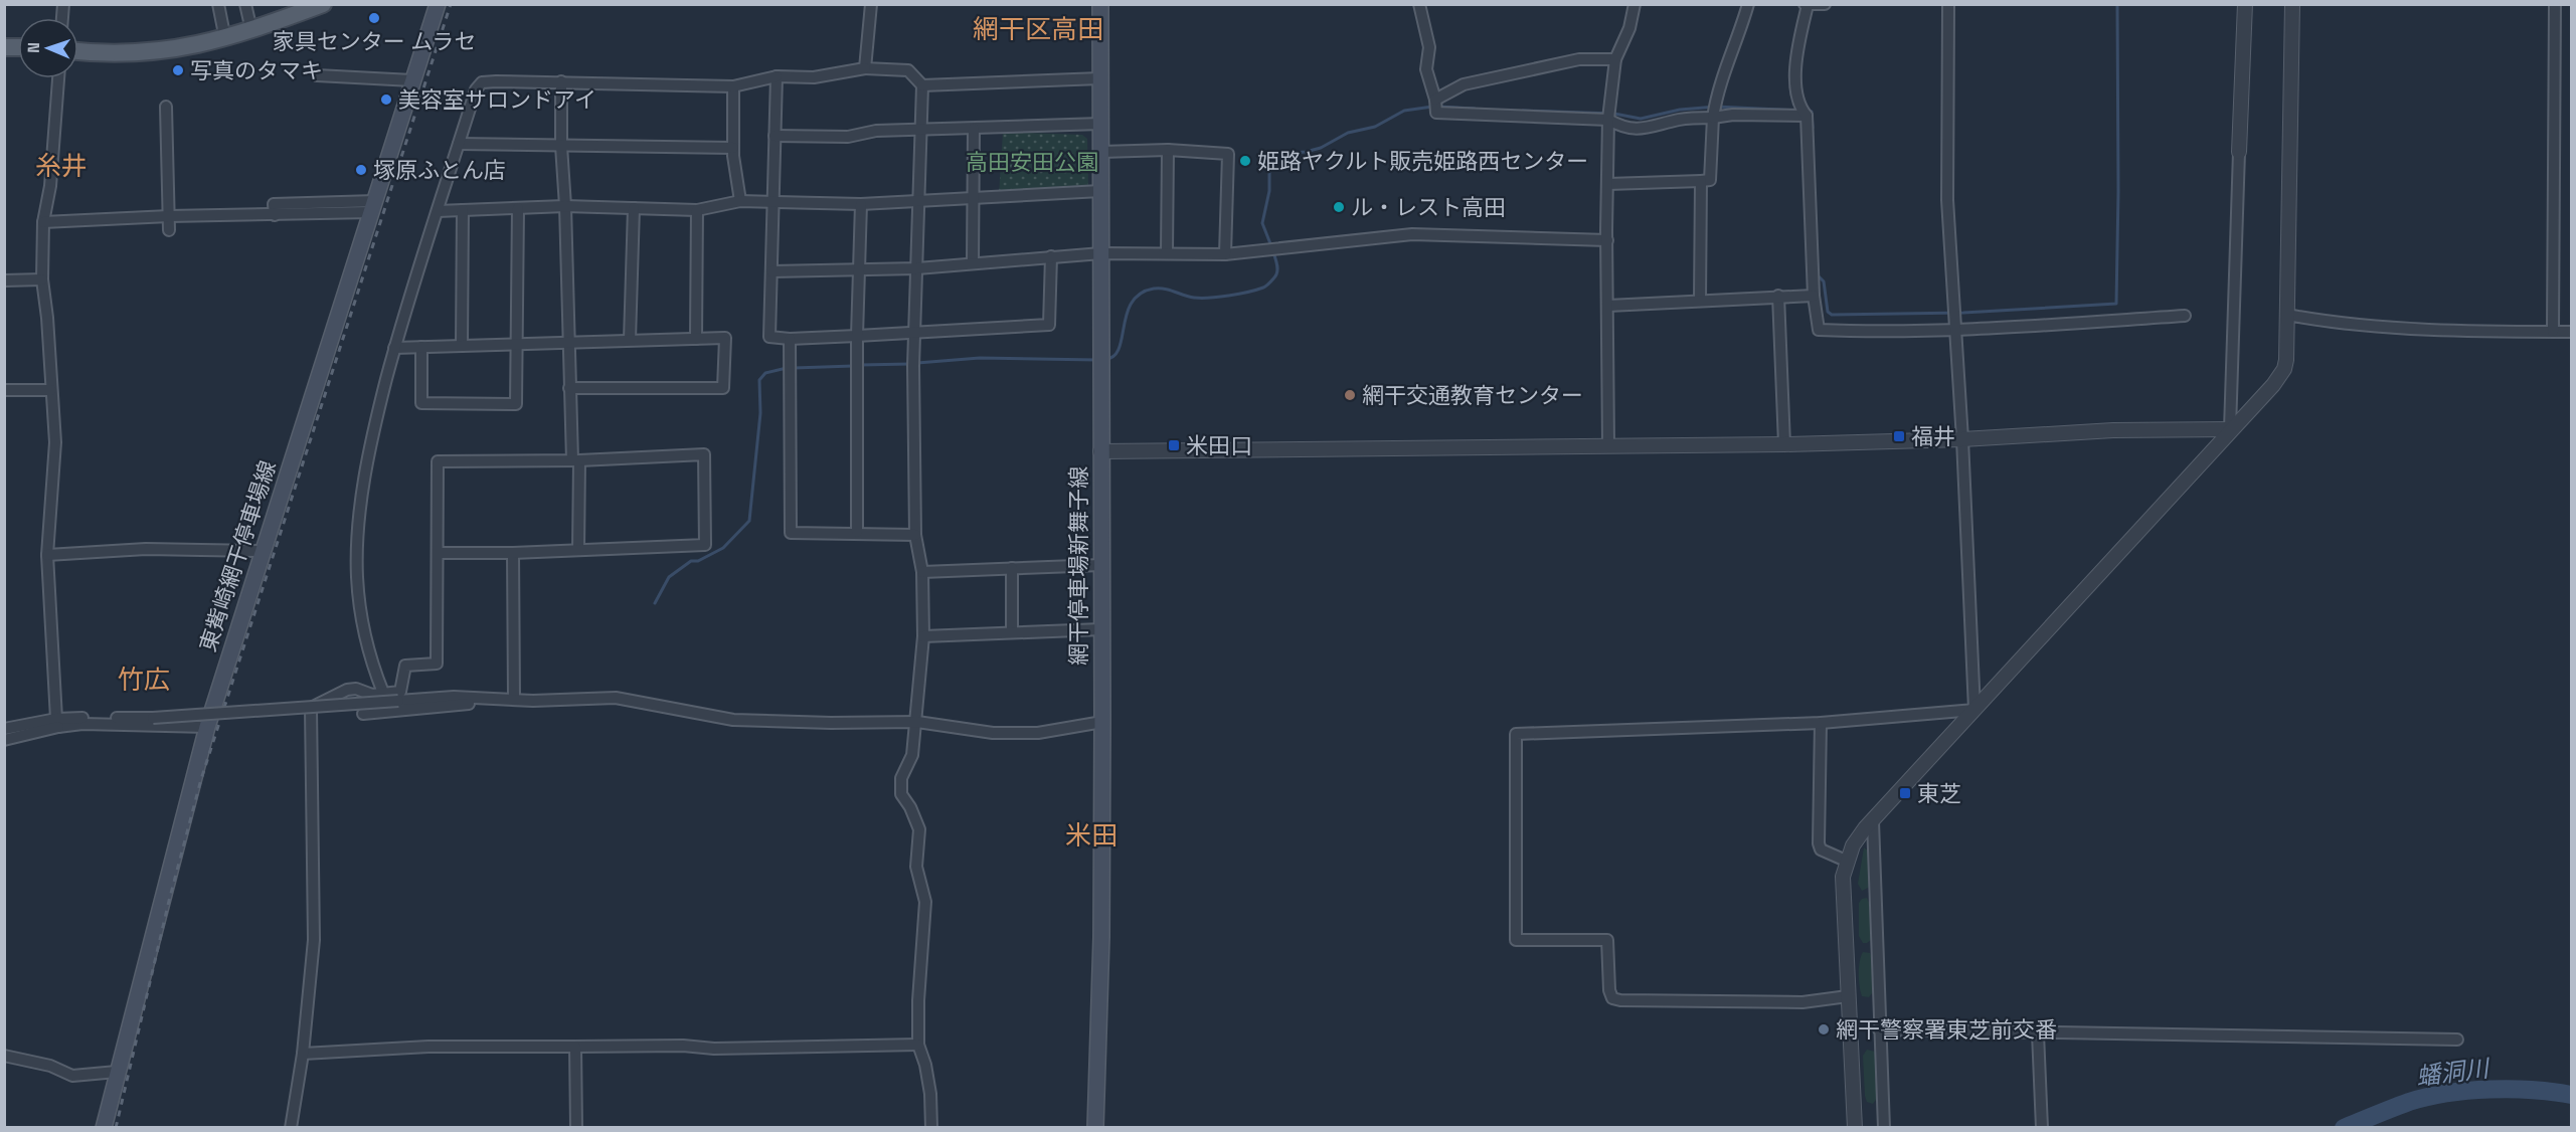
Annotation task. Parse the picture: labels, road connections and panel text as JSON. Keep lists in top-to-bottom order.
{
  "streets": {
    "main road": ["東觜崎網干停車場線", "網干停車場新舞子線"]
  },
  "districts": [
    "網干区高田",
    "糸井",
    "竹広",
    "米田"
  ],
  "water": ["蟠洞川"],
  "parks": ["高田安田公園"],
  "places": {
    "other": [
      "家具センター ムラセ",
      "写真のタマキ",
      "美容室サロンドアイ",
      "姫路ヤクルト販売姫路西センター",
      "塚原ふとん店",
      "ル・レスト高田",
      "網干交通教育センター",
      "網干警察署東芝前交番"
    ],
    "transit": ["福井", "米田口", "東芝"]
  },
  "north": "left"
}
